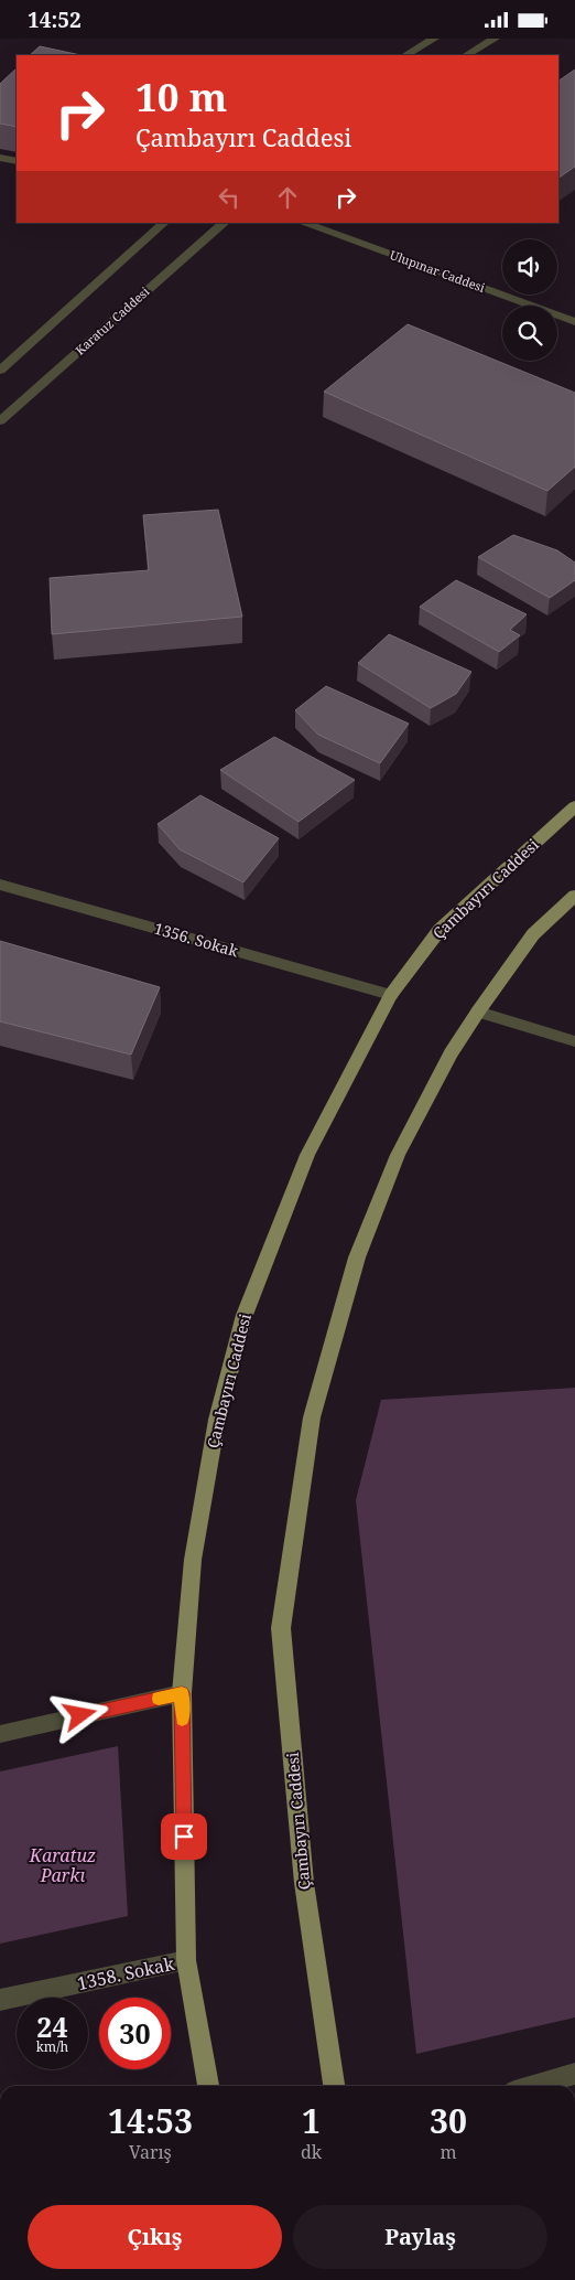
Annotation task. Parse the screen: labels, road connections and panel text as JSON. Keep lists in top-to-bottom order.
{
  "streets": {
    "main road": ["Çambayırı Caddesi"],
    "street": [
      "Ulupınar Caddesi",
      "Karatuz Caddesi",
      "1356. Sokak",
      "1358. Sokak"
    ]
  },
  "crossings": [
    ["Çambayırı Caddesi", "1356. Sokak"],
    ["Çambayırı Caddesi", "1358. Sokak"]
  ],
  "parks": ["Karatuz Parkı"],
  "page": {
    "status": "14:52",
    "turn": ["10 m", "Çambayırı Caddesi"],
    "speed": "24 km/h",
    "limit": "30",
    "eta": [
      "14:53",
      "Varış",
      "1",
      "dk",
      "30",
      "m"
    ],
    "buttons": ["Çıkış", "Paylaş"]
  }
}
